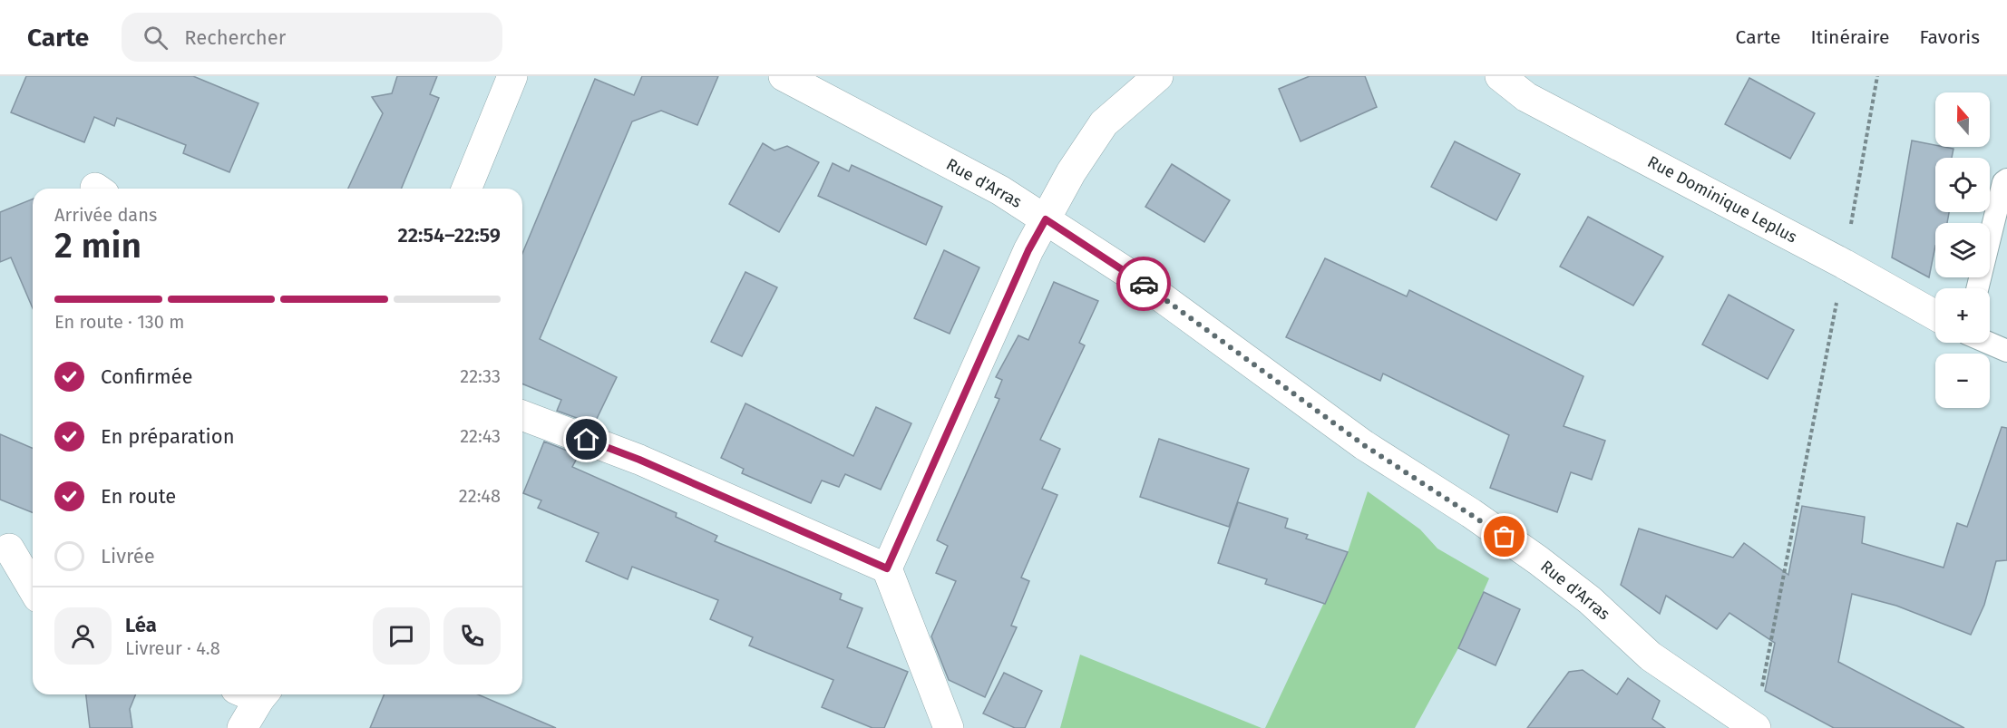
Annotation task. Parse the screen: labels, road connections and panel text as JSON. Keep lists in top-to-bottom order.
{
  "streets": {
    "street": ["Rue d'Arras", "Rue Dominique Leplus"]
  },
  "north": "top",
  "page": {
    "header": "Carte",
    "search": "Rechercher",
    "nav": ["Carte", "Itinéraire", "Favoris"],
    "map_buttons": ["+", "−"],
    "heading": ["2 min", "Arrivée dans", "22:54–22:59"],
    "panel": ["Léa", "Livreur · 4.8"],
    "bar": "En route · 130 m",
    "list": [
      ["Confirmée", "22:33"],
      ["En préparation", "22:43"],
      ["En route", "22:48"],
      "Livrée"
    ]
  }
}
